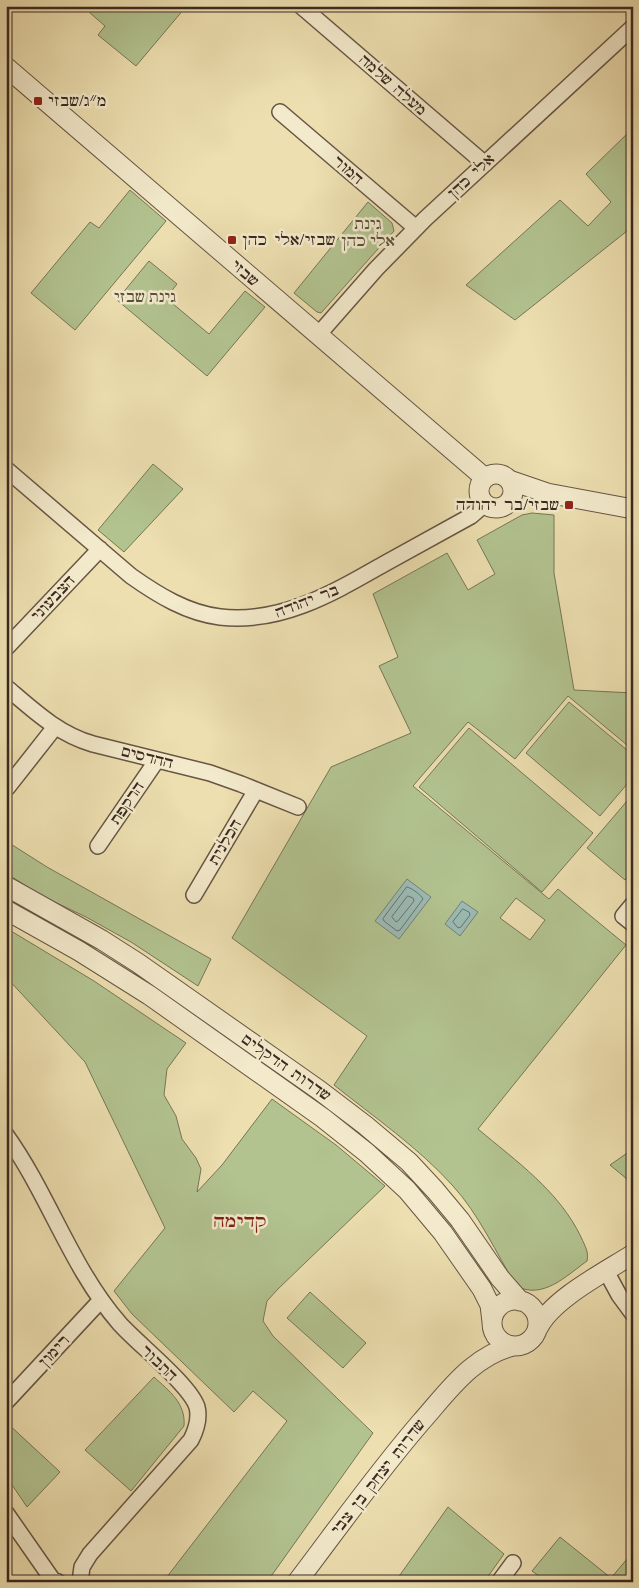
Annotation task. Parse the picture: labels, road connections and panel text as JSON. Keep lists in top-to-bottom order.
{
  "streets": {
    "street": [
      "מעלה שלמה",
      "המור",
      "אלי כהן",
      "שבזי",
      "הצבעוני",
      "בר יהודה",
      "ההדסים",
      "הרקפת",
      "הכלנית",
      "שדרות הדקלים",
      "רימון",
      "התבור",
      "שדרות יצחק בן צבי"
    ]
  },
  "crossings": [
    ["מעלה שלמה", "אלי כהן"],
    ["המור", "אלי כהן"],
    ["אלי כהן", "שבזי"],
    ["שבזי", "בר יהודה"],
    ["הצבעוני", "בר יהודה"],
    ["ההדסים", "הרקפת"],
    ["ההדסים", "הכלנית"],
    ["שדרות הדקלים", "שדרות יצחק בן צבי"],
    ["רימון", "התבור"]
  ],
  "districts": ["קדימה"],
  "parks": ["גינת אלי כהן", "גינת שבזי"],
  "places": {
    "transit": ["מ״ג/שבזי", "שבזי/אלי כהן", "שבזי/בר יהודה"]
  }
}
